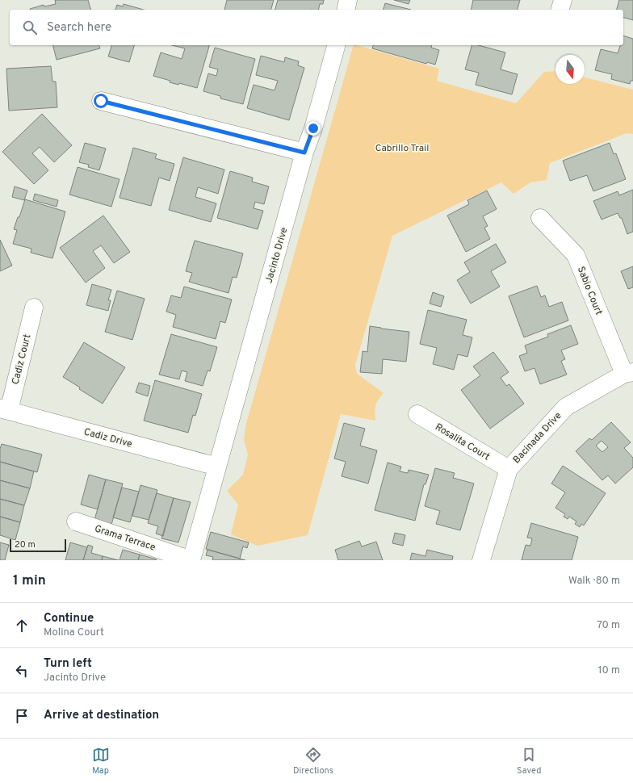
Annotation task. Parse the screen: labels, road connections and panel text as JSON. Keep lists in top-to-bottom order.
{
  "streets": {
    "street": [
      "Jacinto Drive",
      "Sabio Court",
      "Cadiz Court",
      "Cadiz Drive",
      "Bacinada Drive",
      "Rosalita Court",
      "Grama Terrace"
    ]
  },
  "crossings": [
    ["Jacinto Drive", "Cadiz Drive"],
    ["Jacinto Drive", "Grama Terrace"],
    ["Sabio Court", "Bacinada Drive"],
    ["Cadiz Court", "Cadiz Drive"],
    ["Cadiz Drive", "Grama Terrace"],
    ["Bacinada Drive", "Rosalita Court"]
  ],
  "parks": ["Cabrillo Trail"],
  "scale_bar": "20 m",
  "north": "bottom",
  "page": {
    "search": "Search here",
    "scale": "20 m",
    "heading": ["1 min", "Walk · 80 m"],
    "list": [
      ["Continue", "Molina Court", "70 m"],
      ["Turn left", "Jacinto Drive", "10 m"],
      "Arrive at destination"
    ],
    "nav": ["Map", "Directions", "Saved"]
  }
}
